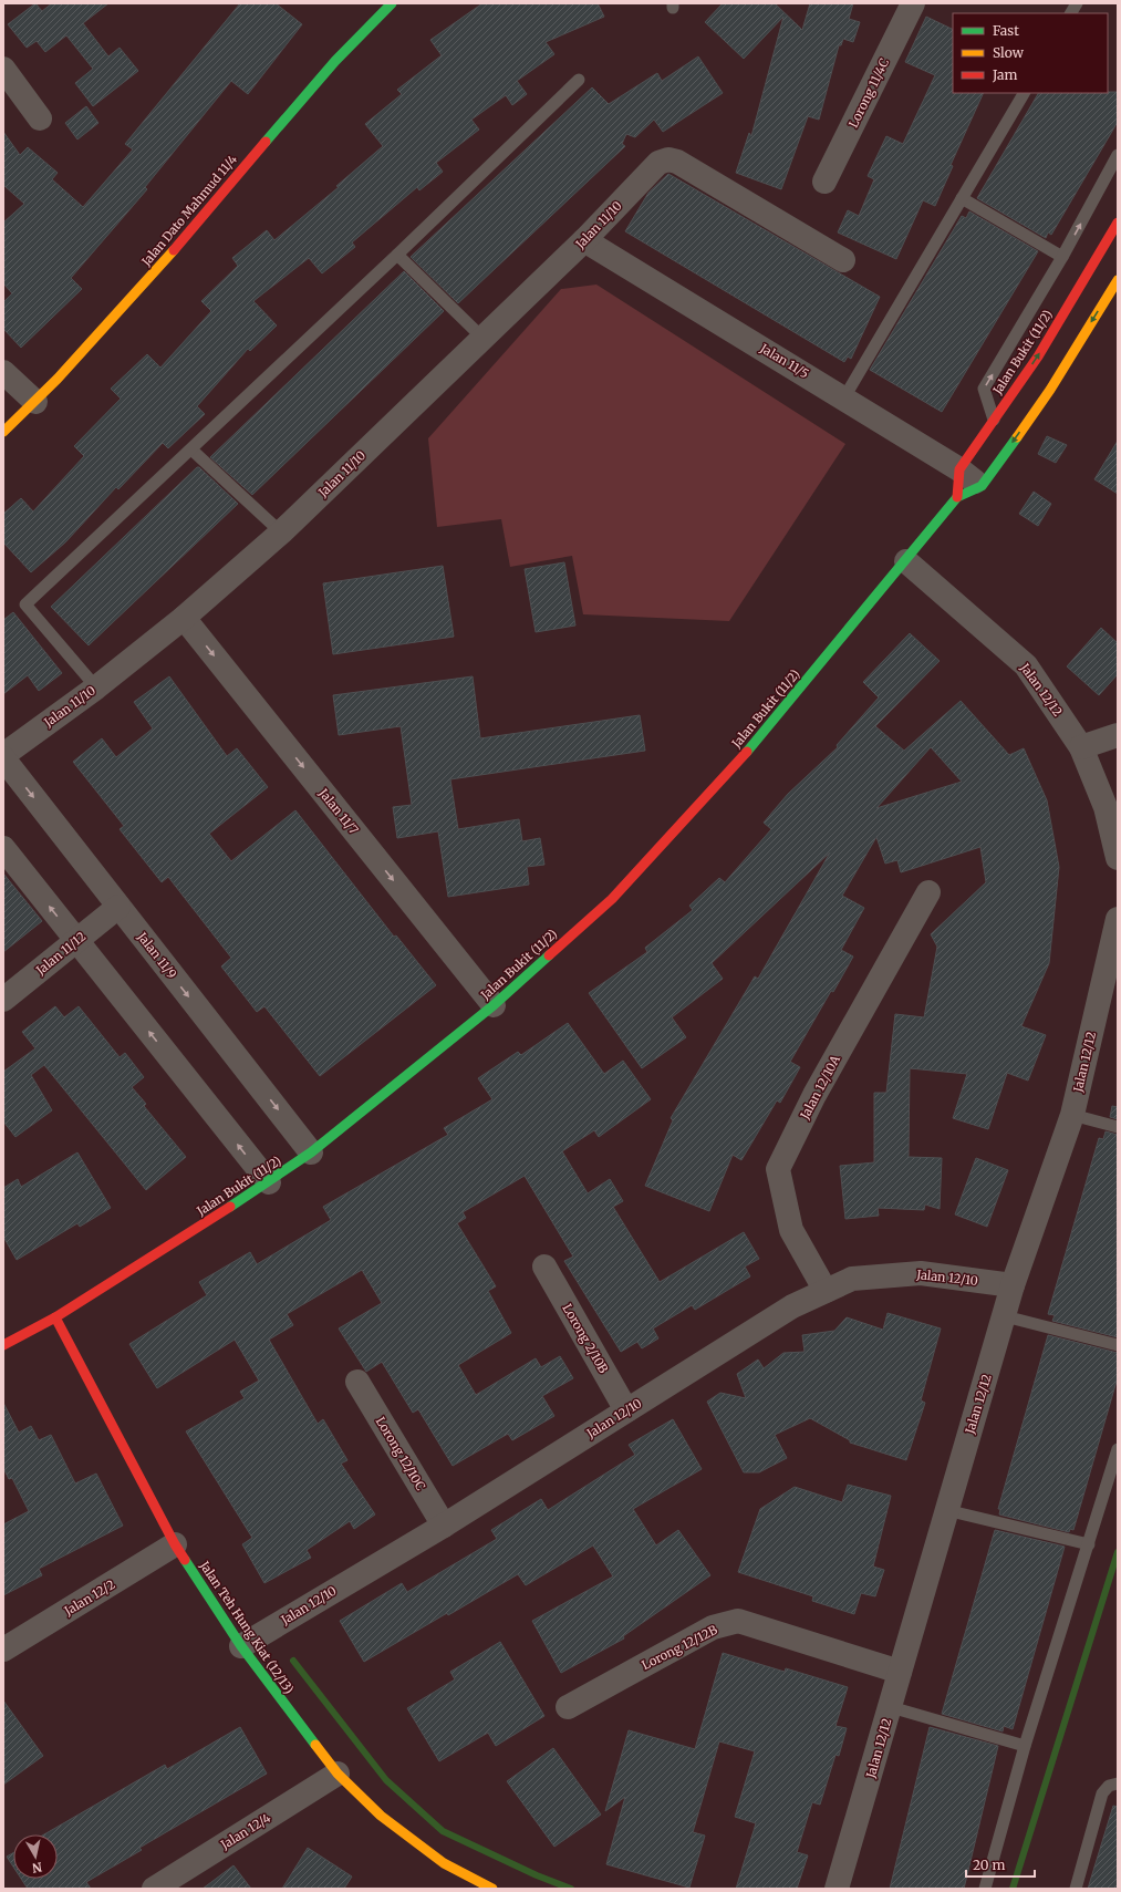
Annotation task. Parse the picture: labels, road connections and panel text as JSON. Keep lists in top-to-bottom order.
{
  "streets": {
    "street": [
      "Lorong 11/4C",
      "Jalan Dato Mahmud 11/4",
      "Jalan 11/10",
      "Jalan Bukit (11/2)",
      "Jalan 11/5",
      "Jalan 12/12",
      "Jalan 11/7",
      "Jalan 11/12",
      "Jalan 11/9",
      "Jalan 12/10A",
      "Jalan 12/10",
      "Lorong 2/10B",
      "Lorong 12/10C",
      "Jalan 12/2",
      "Jalan Teh Hung Kiat (12/13)",
      "Lorong 12/12B",
      "Jalan 12/4"
    ]
  },
  "crossings": [
    ["Jalan 11/10", "Jalan 11/5"],
    ["Jalan 11/10", "Jalan 11/7"],
    ["Jalan Bukit (11/2)", "Jalan 11/5"],
    ["Jalan Bukit (11/2)", "Jalan 12/12"],
    ["Jalan Bukit (11/2)", "Jalan 11/7"],
    ["Jalan Bukit (11/2)", "Jalan 11/9"],
    ["Jalan Bukit (11/2)", "Jalan Teh Hung Kiat (12/13)"],
    ["Jalan 12/12", "Jalan 12/10"],
    ["Jalan 12/12", "Lorong 12/12B"],
    ["Jalan 11/12", "Jalan 11/9"],
    ["Jalan 12/10A", "Jalan 12/10"],
    ["Jalan 12/10", "Lorong 2/10B"],
    ["Jalan 12/10", "Lorong 12/10C"],
    ["Jalan 12/10", "Jalan Teh Hung Kiat (12/13)"],
    ["Jalan 12/2", "Jalan Teh Hung Kiat (12/13)"],
    ["Jalan Teh Hung Kiat (12/13)", "Jalan 12/4"]
  ],
  "one_way": ["Jalan 11/7"],
  "legend": ["Fast", "Slow", "Jam"],
  "scale_bar": "20 m",
  "north": "bottom"
}
